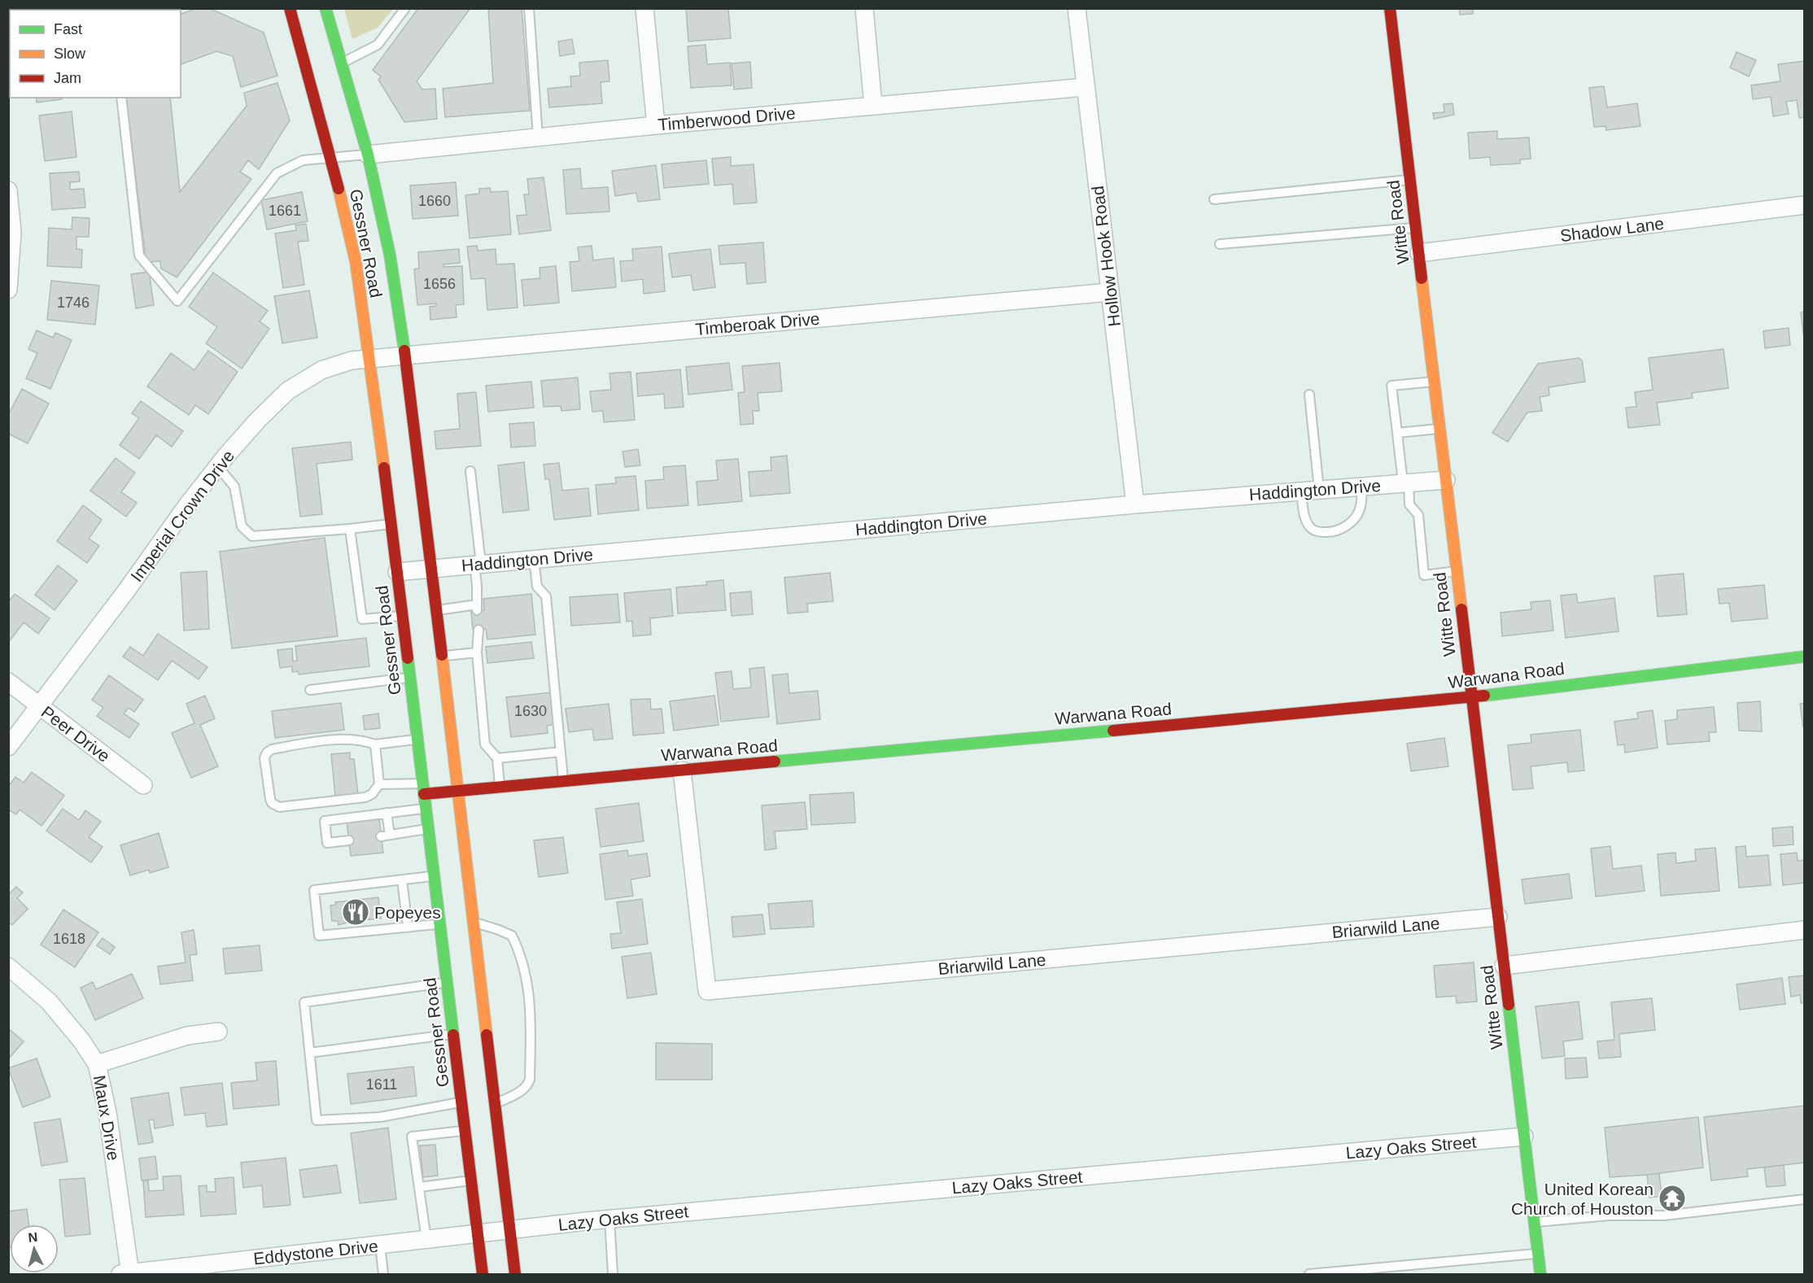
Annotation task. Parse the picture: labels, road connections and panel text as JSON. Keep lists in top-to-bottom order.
{
  "streets": {
    "street": [
      "Timberwood Drive",
      "Witte Road",
      "Shadow Lane",
      "Gessner Road",
      "Hollow Hook Road",
      "Timberoak Drive",
      "Haddington Drive",
      "Imperial Crown Drive",
      "Warwana Road",
      "Peer Drive",
      "Briarwild Lane",
      "Maux Drive",
      "Lazy Oaks Street",
      "Eddystone Drive"
    ]
  },
  "crossings": [
    ["Timberwood Drive", "Gessner Road"],
    ["Timberwood Drive", "Hollow Hook Road"],
    ["Witte Road", "Shadow Lane"],
    ["Witte Road", "Haddington Drive"],
    ["Witte Road", "Warwana Road"],
    ["Witte Road", "Briarwild Lane"],
    ["Witte Road", "Lazy Oaks Street"],
    ["Gessner Road", "Timberoak Drive"],
    ["Gessner Road", "Haddington Drive"],
    ["Gessner Road", "Imperial Crown Drive"],
    ["Gessner Road", "Warwana Road"],
    ["Gessner Road", "Lazy Oaks Street"],
    ["Gessner Road", "Eddystone Drive"],
    ["Hollow Hook Road", "Timberoak Drive"],
    ["Hollow Hook Road", "Haddington Drive"],
    ["Timberoak Drive", "Imperial Crown Drive"],
    ["Imperial Crown Drive", "Peer Drive"],
    ["Warwana Road", "Briarwild Lane"],
    ["Maux Drive", "Eddystone Drive"],
    ["Lazy Oaks Street", "Eddystone Drive"]
  ],
  "places": {
    "restaurant": ["Popeyes"],
    "temple": ["United Korean Church of Houston"]
  },
  "house_numbers": [
    "1660",
    "1661",
    "1656",
    "1746",
    "1630",
    "1618",
    "1611"
  ],
  "legend": ["Fast", "Slow", "Jam"],
  "north": "top"
}
